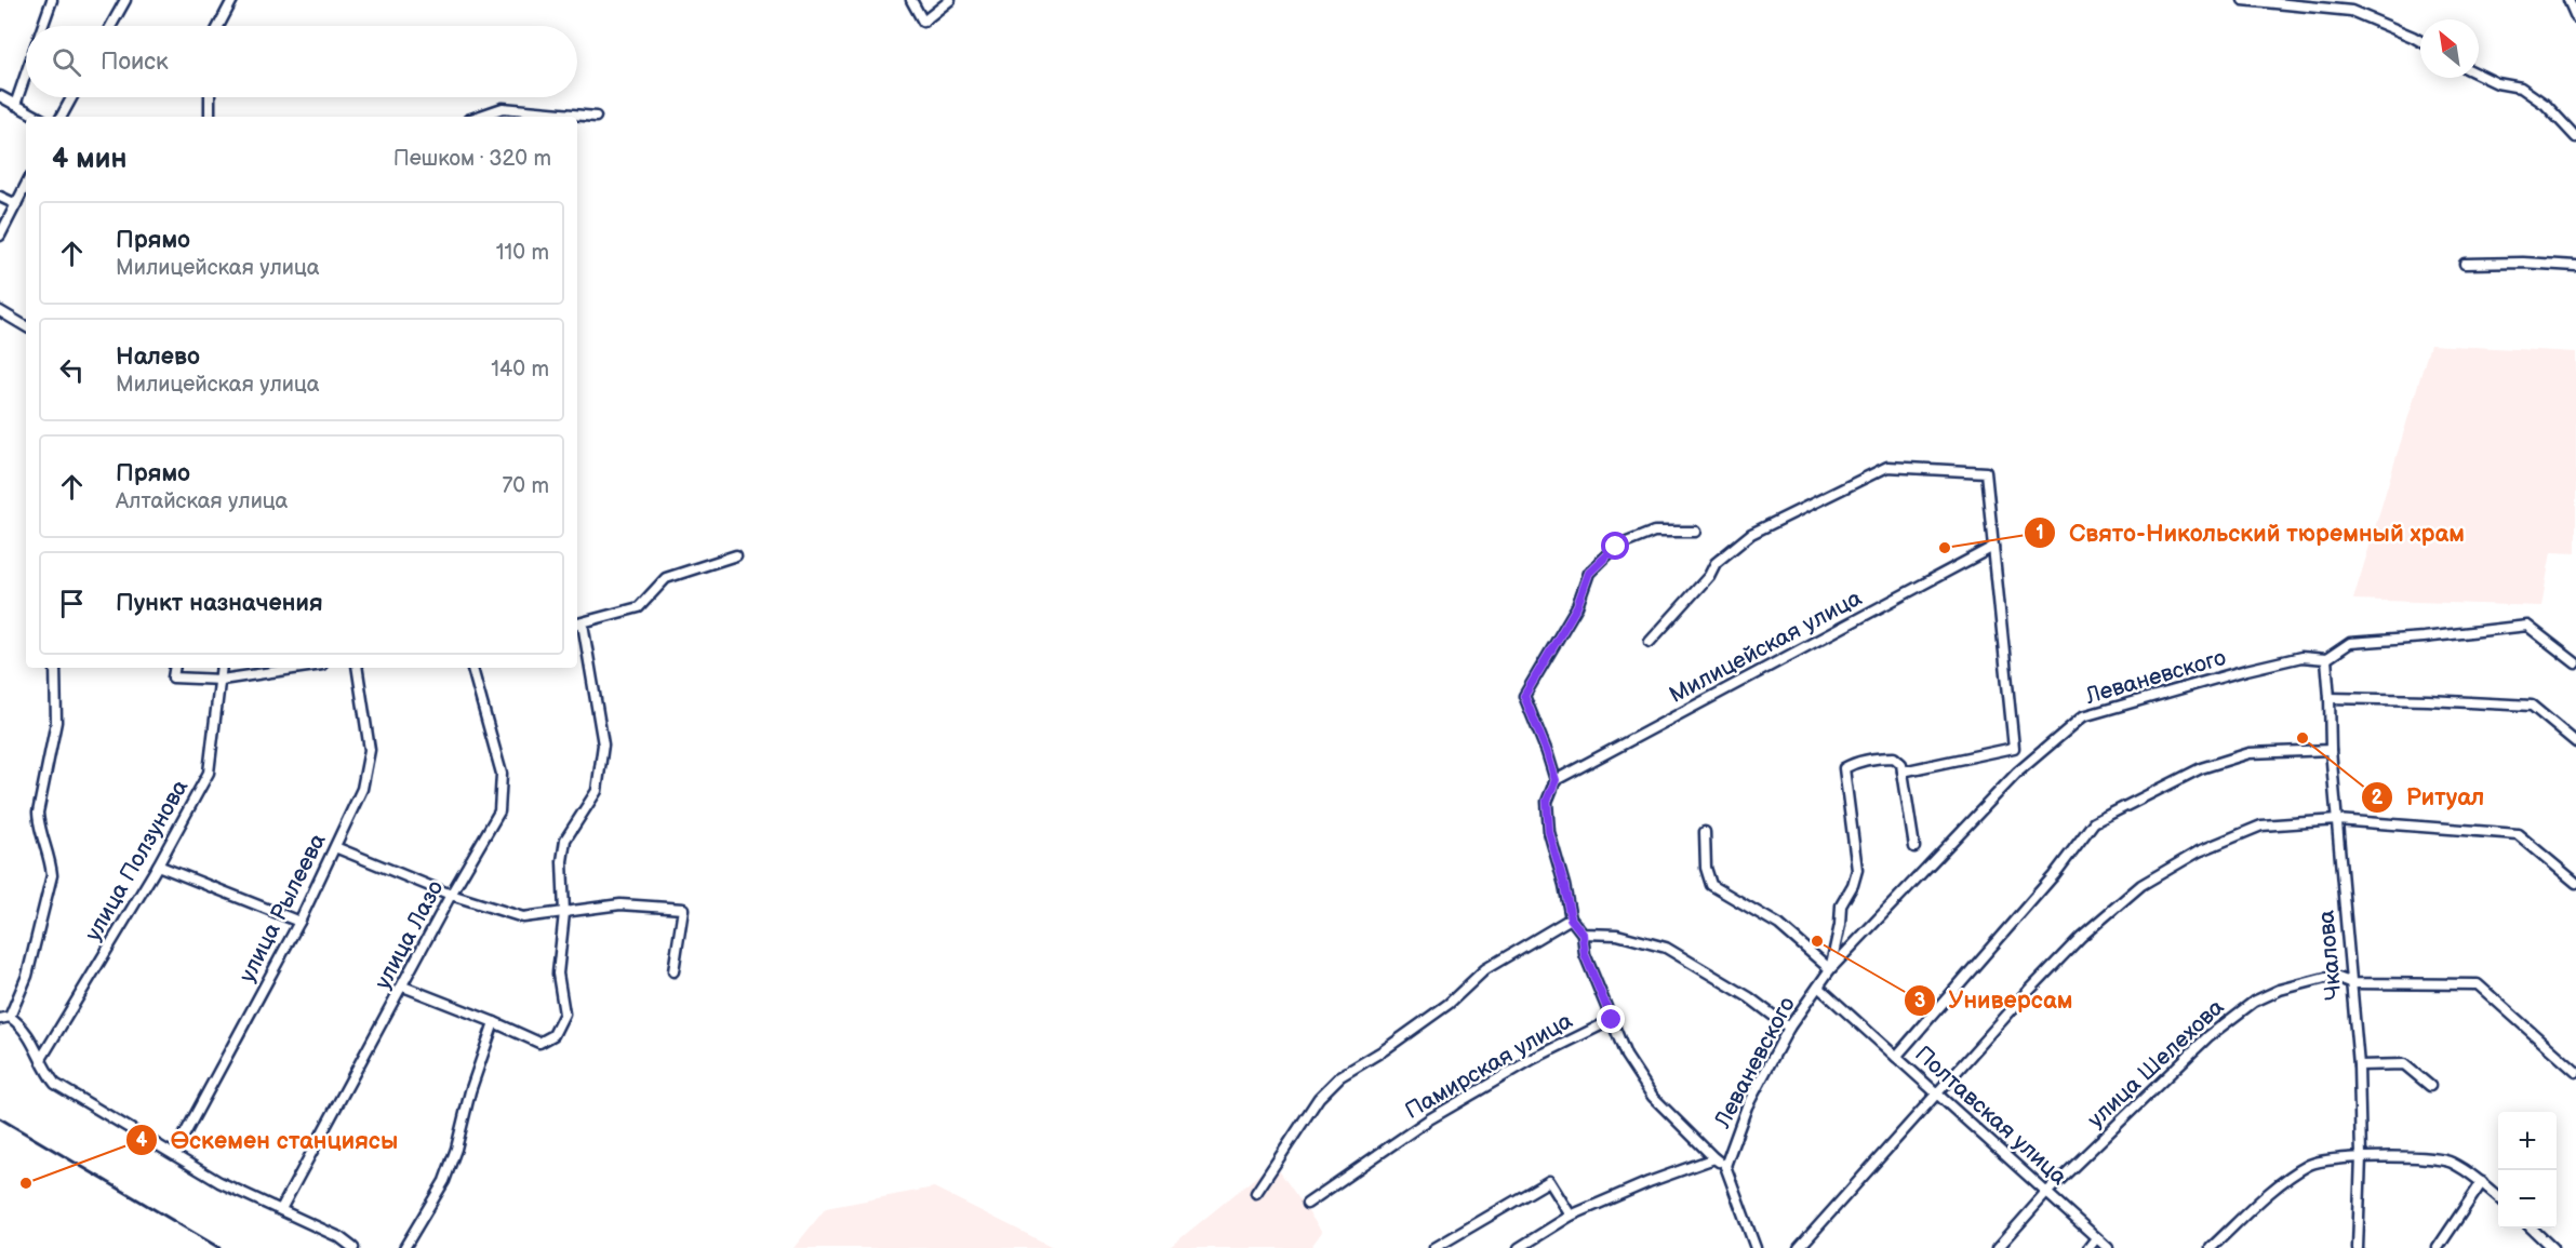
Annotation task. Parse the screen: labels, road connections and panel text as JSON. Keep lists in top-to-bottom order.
{
  "streets": {
    "street": [
      "Милицейская улица",
      "Леваневского",
      "улица Ползунова",
      "улица Рылеева",
      "улица Лазо",
      "Чкалова",
      "улица Шелехова",
      "Памирская улица",
      "Полтавская улица"
    ]
  },
  "crossings": [
    ["Леваневского", "Чкалова"],
    ["Леваневского", "Полтавская улица"],
    ["Чкалова", "улица Шелехова"],
    ["улица Шелехова", "Полтавская улица"]
  ],
  "places": [
    "Свято-Никольский тюремный храм",
    "Ритуал",
    "Универсам",
    "Өскемен станциясы"
  ],
  "north": "top left",
  "page": {
    "search": "Поиск",
    "heading": ["4 мин", "Пешком · 320 m"],
    "list": [
      ["Прямо", "Милицейская улица", "110 m"],
      ["Налево", "Милицейская улица", "140 m"],
      ["Прямо", "Алтайская улица", "70 m"],
      "Пункт назначения"
    ],
    "map_buttons": ["+", "−"]
  }
}
